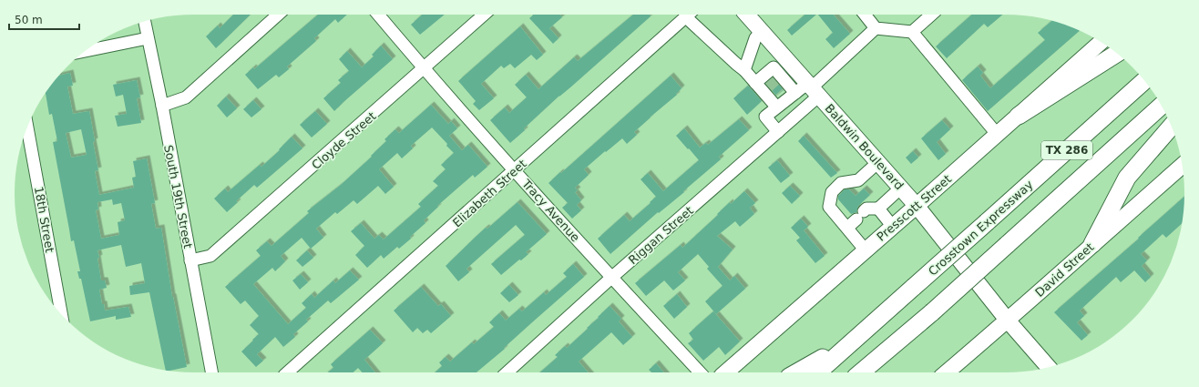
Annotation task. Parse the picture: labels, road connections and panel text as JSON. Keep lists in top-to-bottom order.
{
  "streets": {
    "highway": ["TX 286", "Crosstown Expressway"],
    "main road": ["Baldwin Boulevard", "Presscott Street", "David Street"],
    "street": [
      "Cloyde Street",
      "Elizabeth Street",
      "South 19th Street",
      "Tracy Avenue",
      "18th Street",
      "Riggan Street"
    ]
  },
  "crossings": [
    ["Cloyde Street", "South 19th Street"],
    ["Cloyde Street", "Tracy Avenue"],
    ["Baldwin Boulevard", "Presscott Street"],
    ["Baldwin Boulevard", "Riggan Street"],
    ["Baldwin Boulevard", "David Street"],
    ["Elizabeth Street", "Tracy Avenue"],
    ["Tracy Avenue", "Riggan Street"]
  ],
  "scale_bar": "50 m"
}
